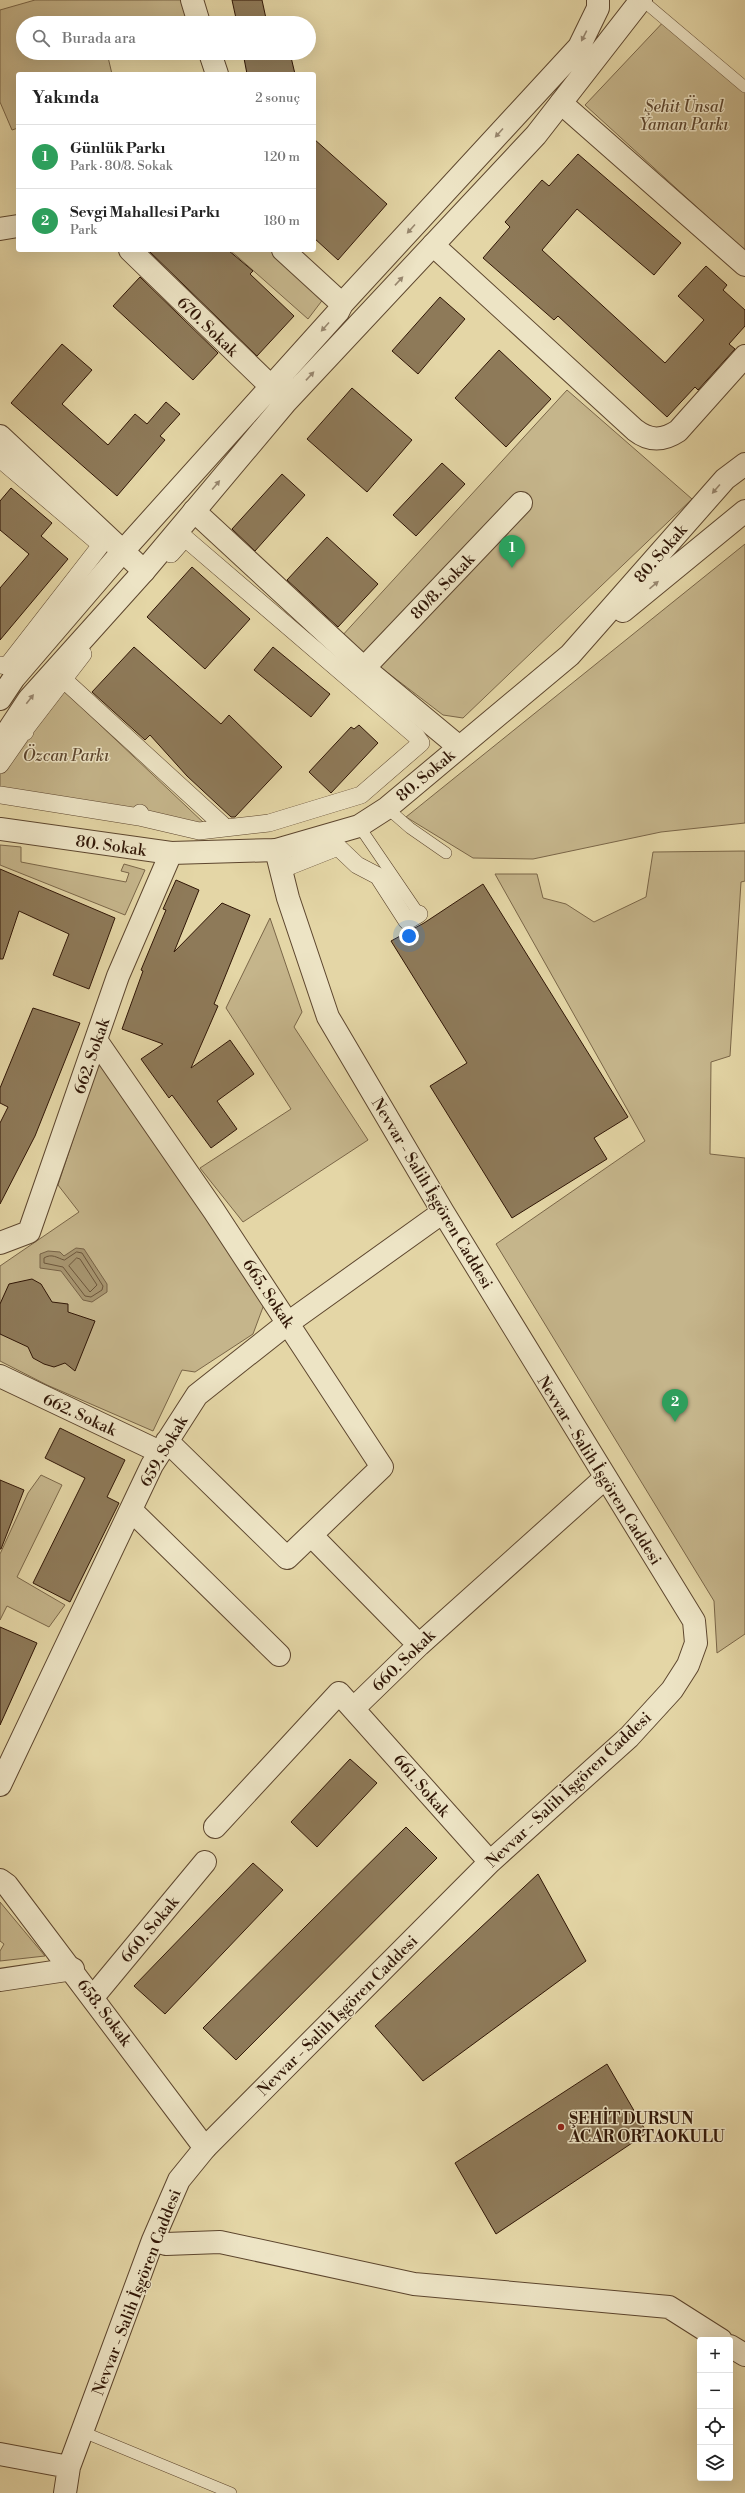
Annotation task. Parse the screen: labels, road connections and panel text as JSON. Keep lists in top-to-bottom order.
{
  "streets": {
    "street": [
      "670. Sokak",
      "80. Sokak",
      "80/8. Sokak",
      "662. Sokak",
      "Nevvar - Salih İşgören Caddesi",
      "665. Sokak",
      "659. Sokak",
      "660. Sokak",
      "661. Sokak",
      "658. Sokak"
    ]
  },
  "crossings": [
    ["80. Sokak", "662. Sokak"],
    ["80. Sokak", "Nevvar - Salih İşgören Caddesi"],
    ["662. Sokak", "665. Sokak"],
    ["662. Sokak", "659. Sokak"],
    ["Nevvar - Salih İşgören Caddesi", "659. Sokak"],
    ["Nevvar - Salih İşgören Caddesi", "660. Sokak"],
    ["Nevvar - Salih İşgören Caddesi", "661. Sokak"],
    ["Nevvar - Salih İşgören Caddesi", "658. Sokak"],
    ["665. Sokak", "659. Sokak"],
    ["660. Sokak", "661. Sokak"],
    ["660. Sokak", "658. Sokak"]
  ],
  "parks": ["Şehit Ünsal Yaman Parkı", "Özcan Parkı"],
  "places": ["ŞEHİT DURSUN ACAR ORTAOKULU"],
  "page": {
    "search": "Burada ara",
    "heading": ["Yakında", "2 sonuç"],
    "list": [
      {
        "mark": "1",
        "name": "Günlük Parkı",
        "note": "Park · 80/8. Sokak",
        "value": "120 m"
      },
      {
        "mark": "2",
        "name": "Sevgi Mahallesi Parkı",
        "note": "Park",
        "value": "180 m"
      }
    ],
    "pins": ["1", "2"],
    "map_buttons": ["+", "−"]
  }
}
